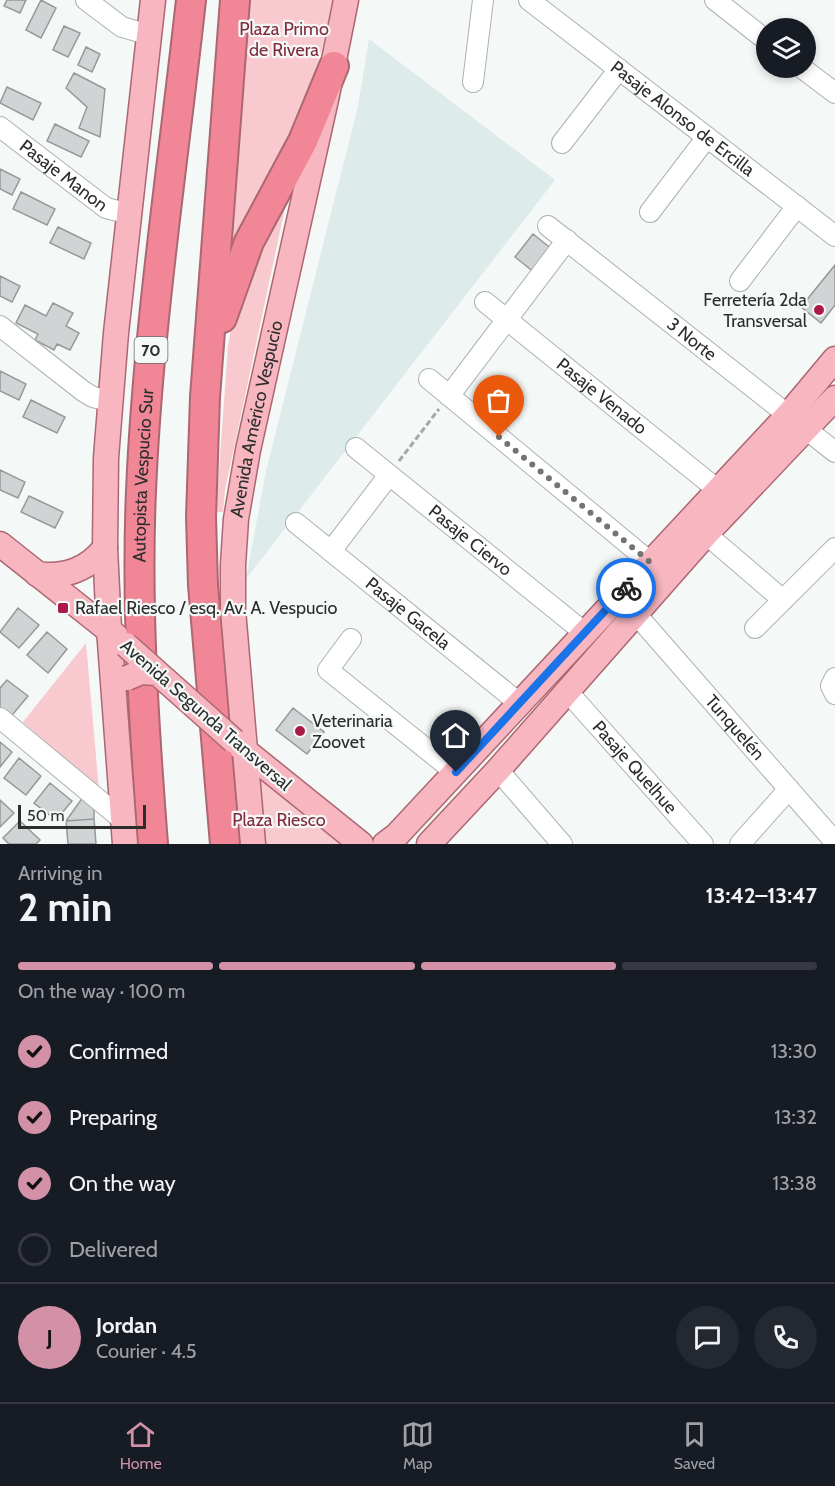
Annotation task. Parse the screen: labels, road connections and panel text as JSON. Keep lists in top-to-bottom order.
{
  "streets": {
    "highway": ["70", "Autopista Vespucio Sur"],
    "main road": ["Avenida Américo Vespucio", "Avenida Segunda Transversal"],
    "street": [
      "Pasaje Alonso de Ercilla",
      "Pasaje Manon",
      "3 Norte",
      "Pasaje Venado",
      "Pasaje Ciervo",
      "Pasaje Gacela",
      "Tunquelén",
      "Pasaje Quelhue"
    ]
  },
  "crossings": [
    ["Avenida Américo Vespucio", "Avenida Segunda Transversal"]
  ],
  "parks": ["Plaza Primo de Rivera", "Plaza Riesco"],
  "places": {
    "other": ["Ferretería 2da Transversal", "Veterinaria Zoovet"],
    "transit": ["Rafael Riesco / esq. Av. A. Vespucio"]
  },
  "scale_bar": "50 m",
  "page": {
    "scale": "50 m",
    "heading": ["2 min", "Arriving in", "13:42–13:47"],
    "panel": ["Jordan", "Courier · 4.5"],
    "bar": "On the way · 100 m",
    "list": [
      ["Confirmed", "13:30"],
      ["Preparing", "13:32"],
      ["On the way", "13:38"],
      "Delivered"
    ],
    "round": "J",
    "tabs": ["Home", "Map", "Saved"]
  }
}
